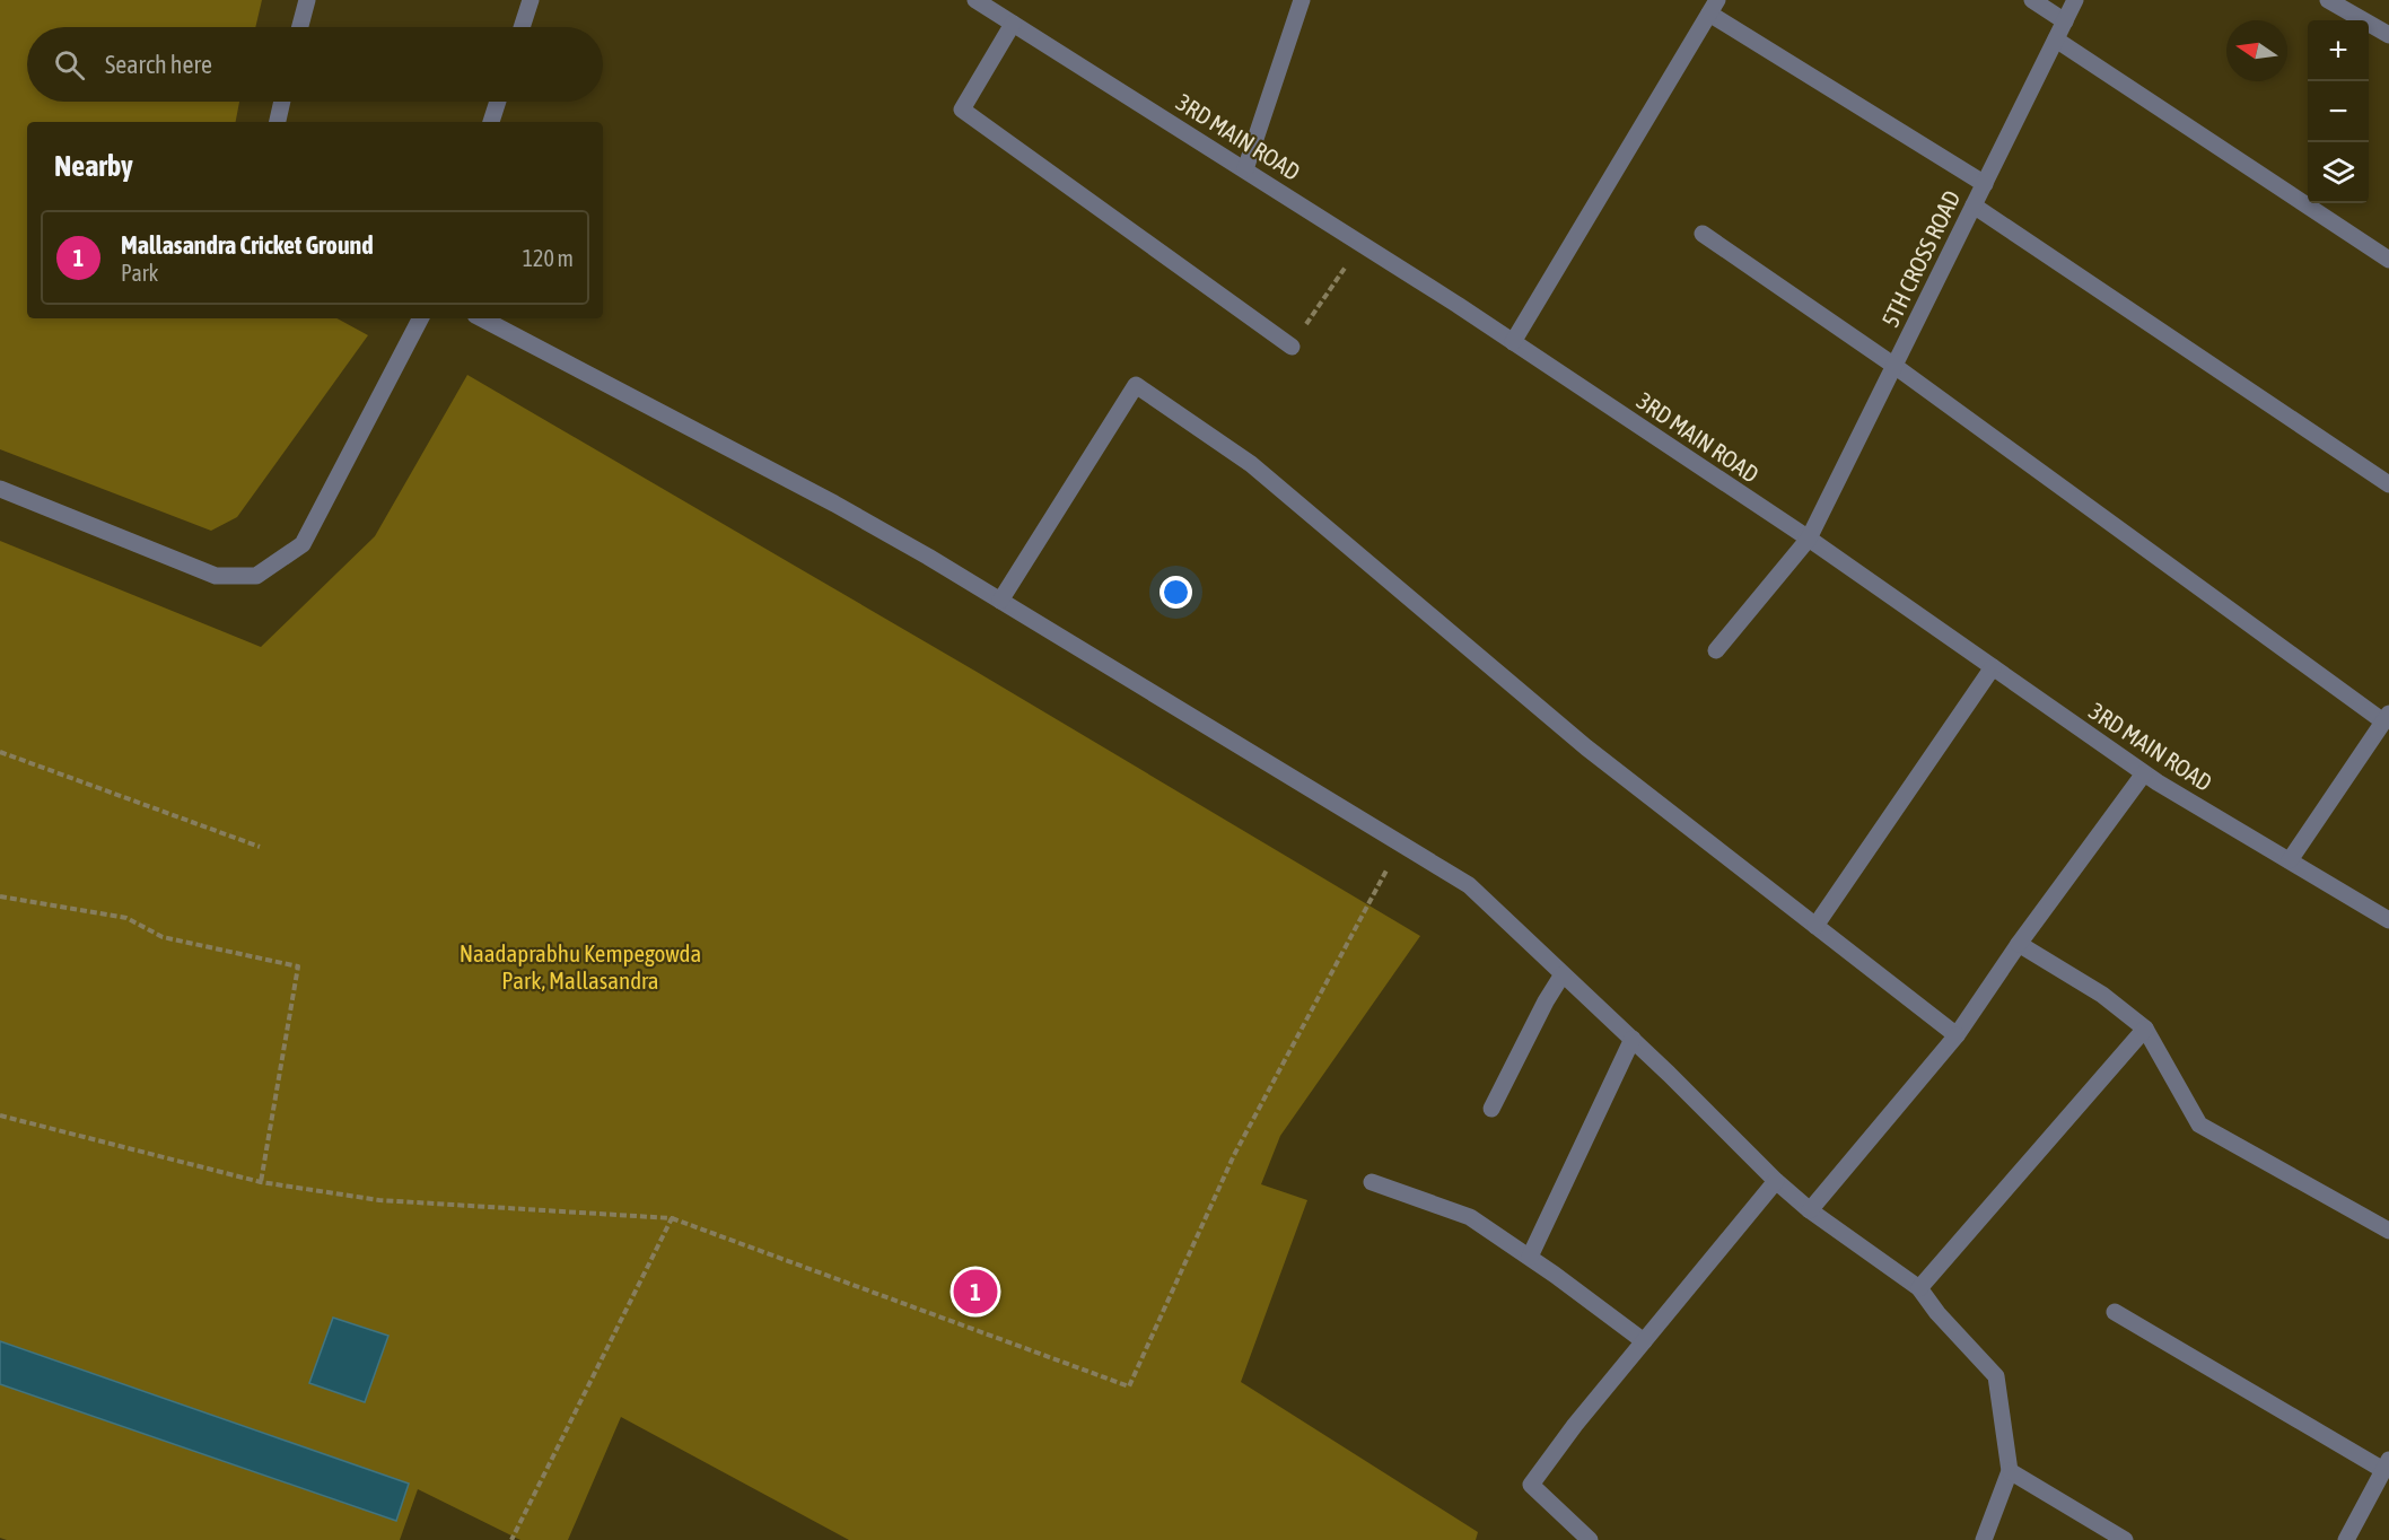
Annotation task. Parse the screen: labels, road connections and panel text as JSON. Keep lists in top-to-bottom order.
{
  "streets": {
    "street": ["3RD MAIN ROAD", "5TH CROSS ROAD"]
  },
  "crossings": [
    ["3RD MAIN ROAD", "5TH CROSS ROAD"]
  ],
  "parks": ["Naadaprabhu Kempegowda Park, Mallasandra"],
  "north": "left",
  "page": {
    "map_buttons": ["+", "−"],
    "search": "Search here",
    "heading": "Nearby",
    "list": [
      {
        "mark": "1",
        "name": "Mallasandra Cricket Ground",
        "note": "Park",
        "value": "120 m"
      }
    ],
    "pins": "1"
  }
}
